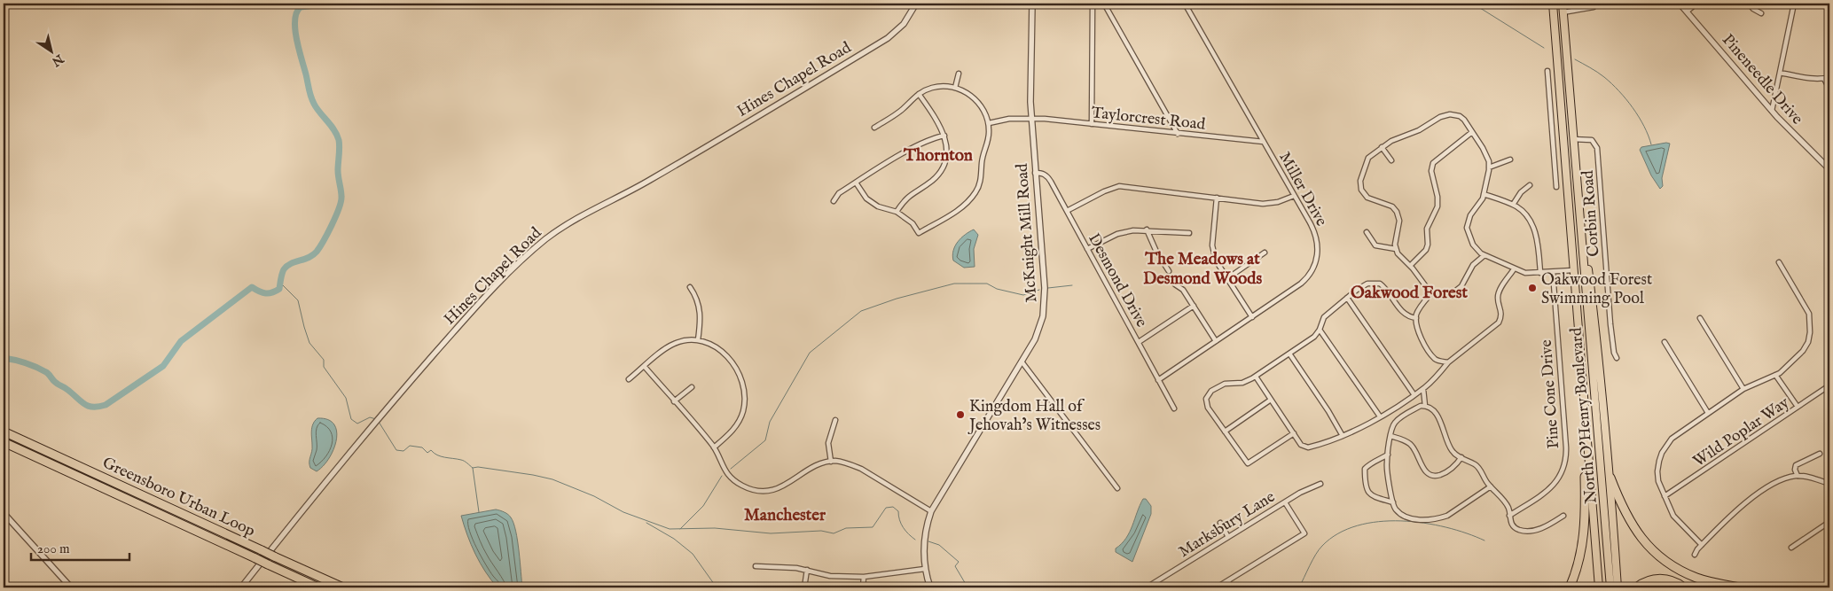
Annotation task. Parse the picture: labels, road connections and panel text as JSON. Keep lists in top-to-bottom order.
{
  "streets": {
    "highway": ["North O'Henry Boulevard", "Greensboro Urban Loop"],
    "street": [
      "Hines Chapel Road",
      "Pineneedle Drive",
      "Taylorcrest Road",
      "Miller Drive",
      "Corbin Road",
      "McKnight Mill Road",
      "Desmond Drive",
      "Pine Cone Drive",
      "Wild Poplar Way",
      "Marksbury Lane"
    ]
  },
  "crossings": [
    ["Taylorcrest Road", "Miller Drive"],
    ["Taylorcrest Road", "McKnight Mill Road"],
    ["Miller Drive", "Desmond Drive"],
    ["Corbin Road", "North O'Henry Boulevard"],
    ["McKnight Mill Road", "Desmond Drive"]
  ],
  "districts": [
    "Thornton",
    "The Meadows at Desmond Woods",
    "Oakwood Forest",
    "Manchester"
  ],
  "places": ["Oakwood Forest Swimming Pool", "Kingdom Hall of Jehovah’s Witnesses"],
  "scale_bar": "200 m",
  "north": "bottom right"
}
